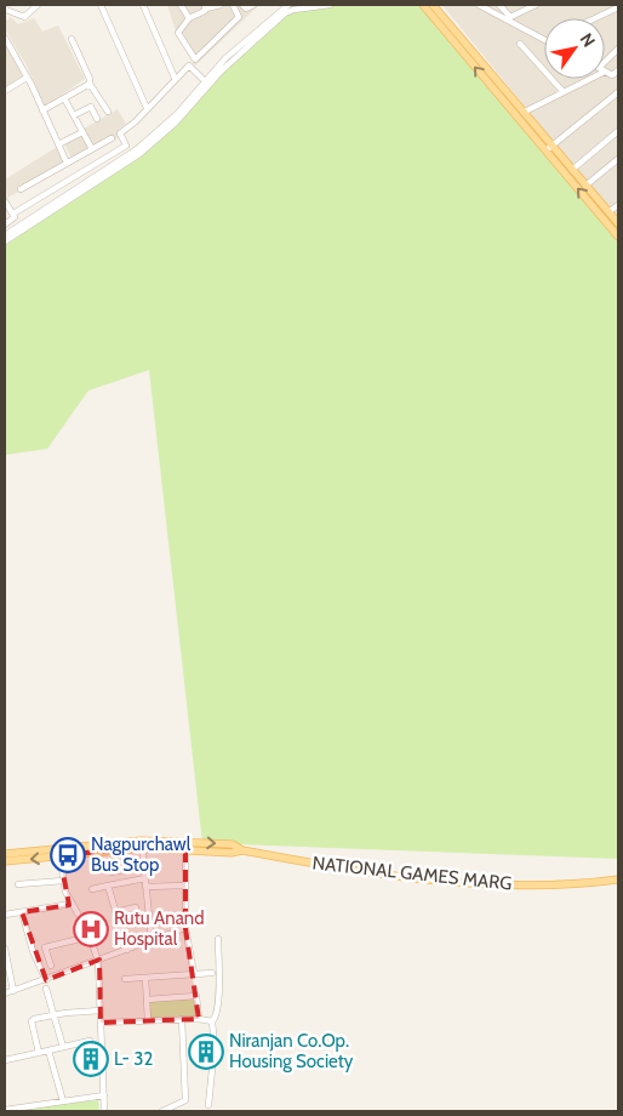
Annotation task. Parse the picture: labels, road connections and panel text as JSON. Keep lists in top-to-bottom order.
{
  "streets": {
    "main road": ["NATIONAL GAMES MARG"]
  },
  "places": {
    "bus stop": ["Nagpurchawl Bus Stop"],
    "hospital": ["Rutu Anand Hospital"],
    "building": ["Niranjan Co.Op. Housing Society", "L- 32"]
  },
  "north": "top right"
}
